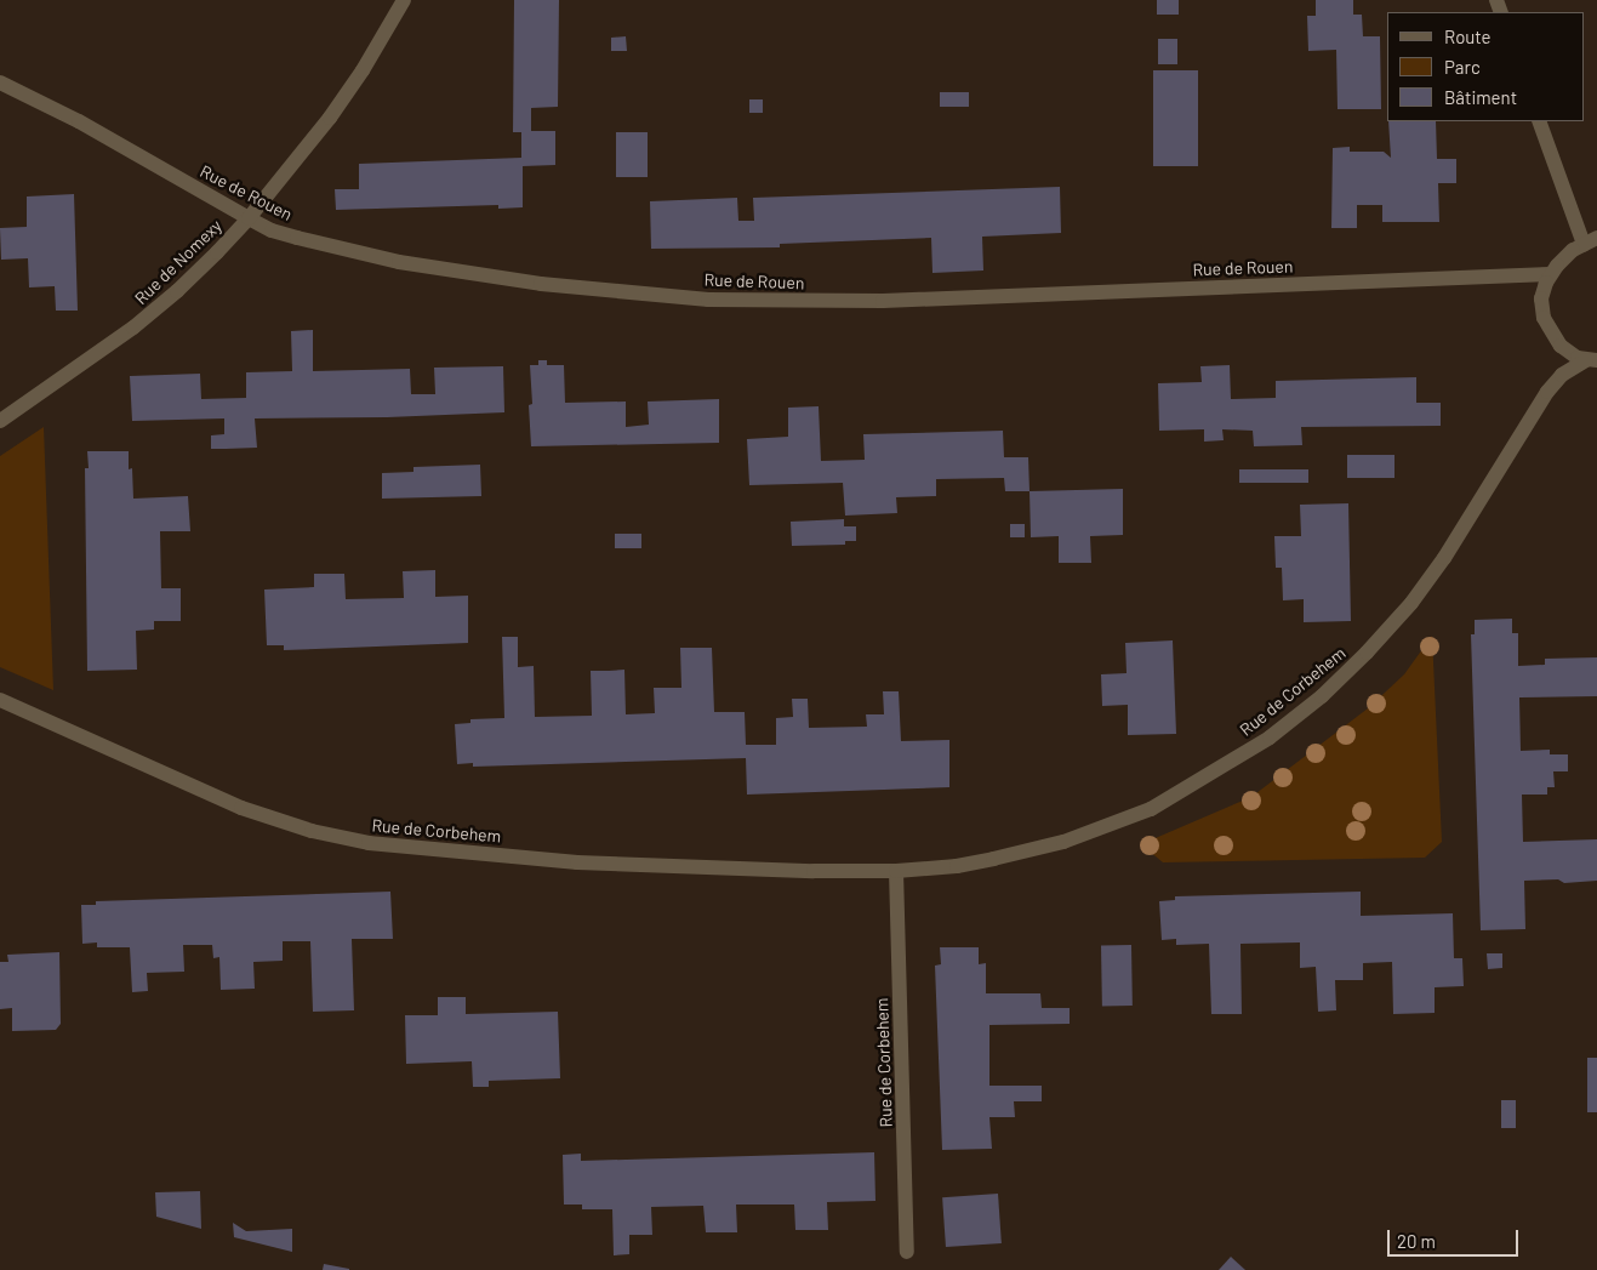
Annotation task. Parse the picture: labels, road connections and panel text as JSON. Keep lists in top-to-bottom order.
{
  "streets": {
    "street": ["Rue de Rouen", "Rue de Nomexy", "Rue de Corbehem"]
  },
  "crossings": [
    ["Rue de Rouen", "Rue de Nomexy"]
  ],
  "legend": ["Route", "Parc", "Bâtiment"],
  "scale_bar": "20 m"
}
